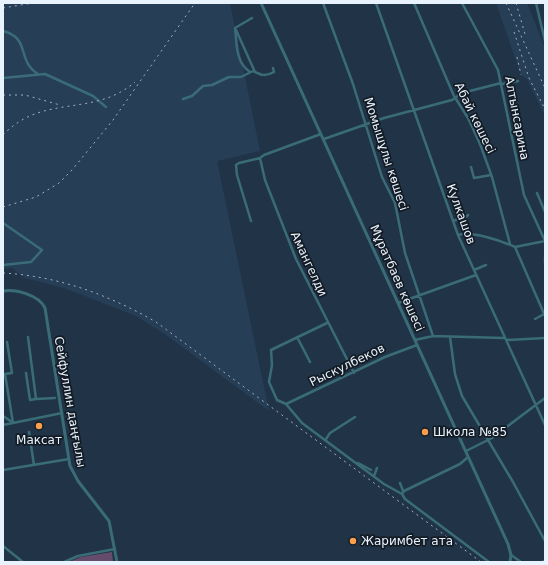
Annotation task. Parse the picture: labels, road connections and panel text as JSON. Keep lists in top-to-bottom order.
{
  "streets": {
    "street": [
      "Абай көшесі",
      "Алтынсарина",
      "Момышұлы көшесі",
      "Кулкашов",
      "Амангелди",
      "Мұратбаев көшесі",
      "Рыскулбеков",
      "Сейфуллин даңғылы"
    ]
  },
  "crossings": [
    ["Амангелди", "Рыскулбеков"],
    ["Мұратбаев көшесі", "Рыскулбеков"]
  ],
  "places": ["Максат", "Школа №85", "Жаримбет ата"]
}
